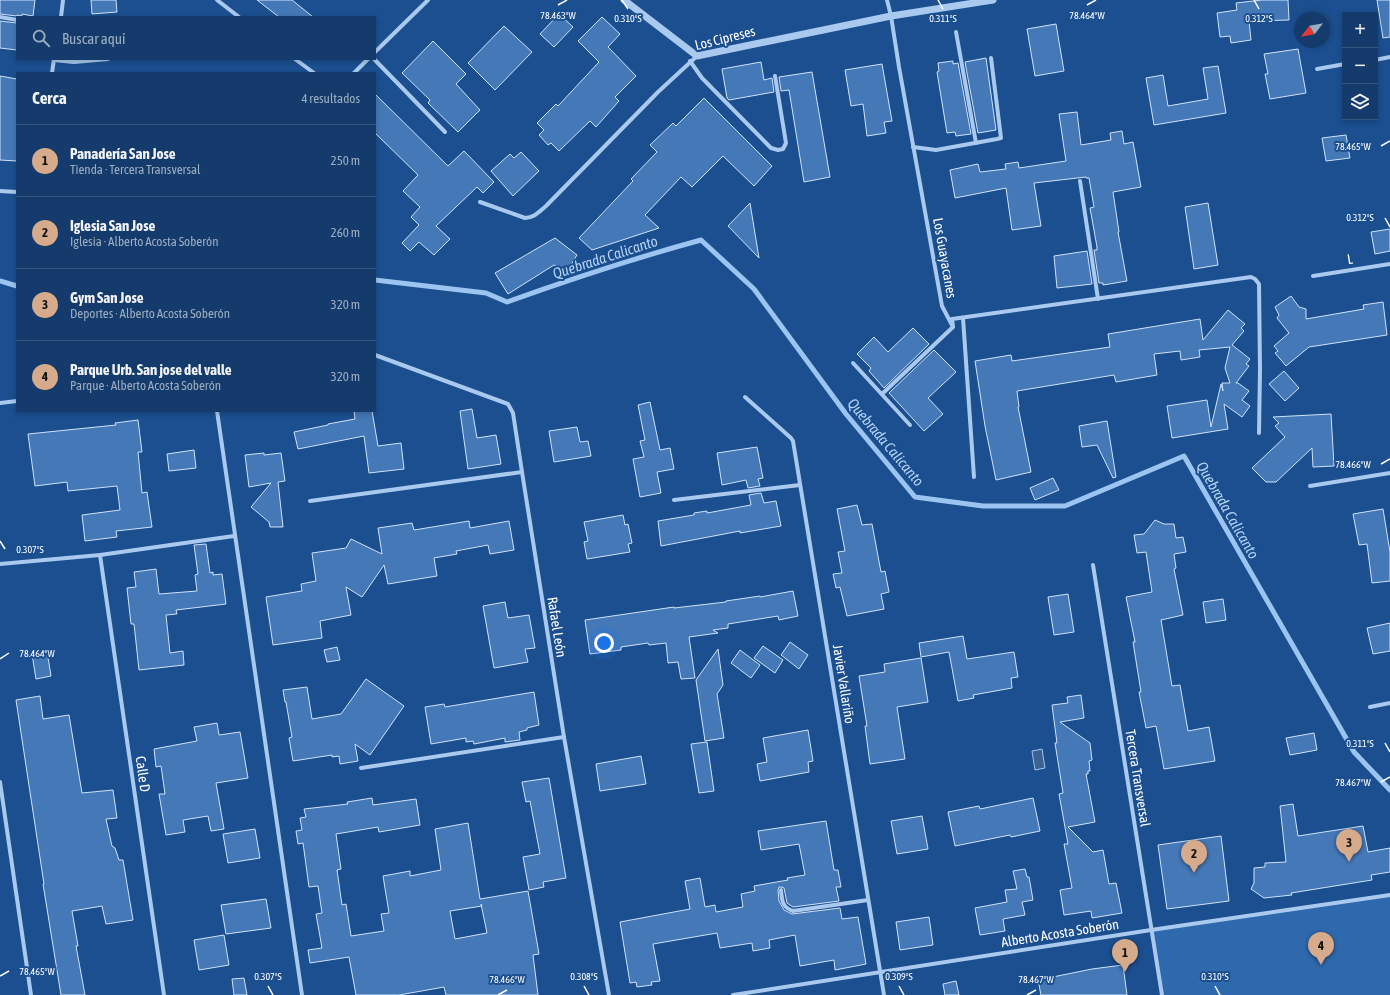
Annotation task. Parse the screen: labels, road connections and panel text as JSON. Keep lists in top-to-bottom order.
{
  "streets": {
    "street": [
      "Los Cipreses",
      "Los Guayacanes",
      "L",
      "Rafael León",
      "Javier Vallariño",
      "Calle D",
      "Tercera Transversal",
      "Alberto Acosta Soberón"
    ]
  },
  "crossings": [
    ["Los Cipreses", "Los Guayacanes"],
    ["Javier Vallariño", "Alberto Acosta Soberón"],
    ["Tercera Transversal", "Alberto Acosta Soberón"]
  ],
  "water": ["Quebrada Calicanto"],
  "north": "bottom left",
  "page": {
    "map_buttons": ["+", "−"],
    "search": "Buscar aquí",
    "heading": ["Cerca", "4 resultados"],
    "list": [
      {
        "mark": "1",
        "name": "Panadería San Jose",
        "note": "Tienda · Tercera Transversal",
        "value": "250 m"
      },
      {
        "mark": "2",
        "name": "Iglesia San Jose",
        "note": "Iglesia · Alberto Acosta Soberón",
        "value": "260 m"
      },
      {
        "mark": "3",
        "name": "Gym San Jose",
        "note": "Deportes · Alberto Acosta Soberón",
        "value": "320 m"
      },
      {
        "mark": "4",
        "name": "Parque Urb. San jose del valle",
        "note": "Parque · Alberto Acosta Soberón",
        "value": "320 m"
      }
    ],
    "pins": [
      "3",
      "2",
      "4",
      "1"
    ]
  },
  "coordinates": [
    "78.463°W",
    "78.464°W",
    "0.312°S",
    "0.310°S",
    "0.311°S",
    "78.465°W",
    "78.466°W",
    "0.307°S",
    "78.467°W",
    "0.308°S",
    "0.309°S"
  ]
}
